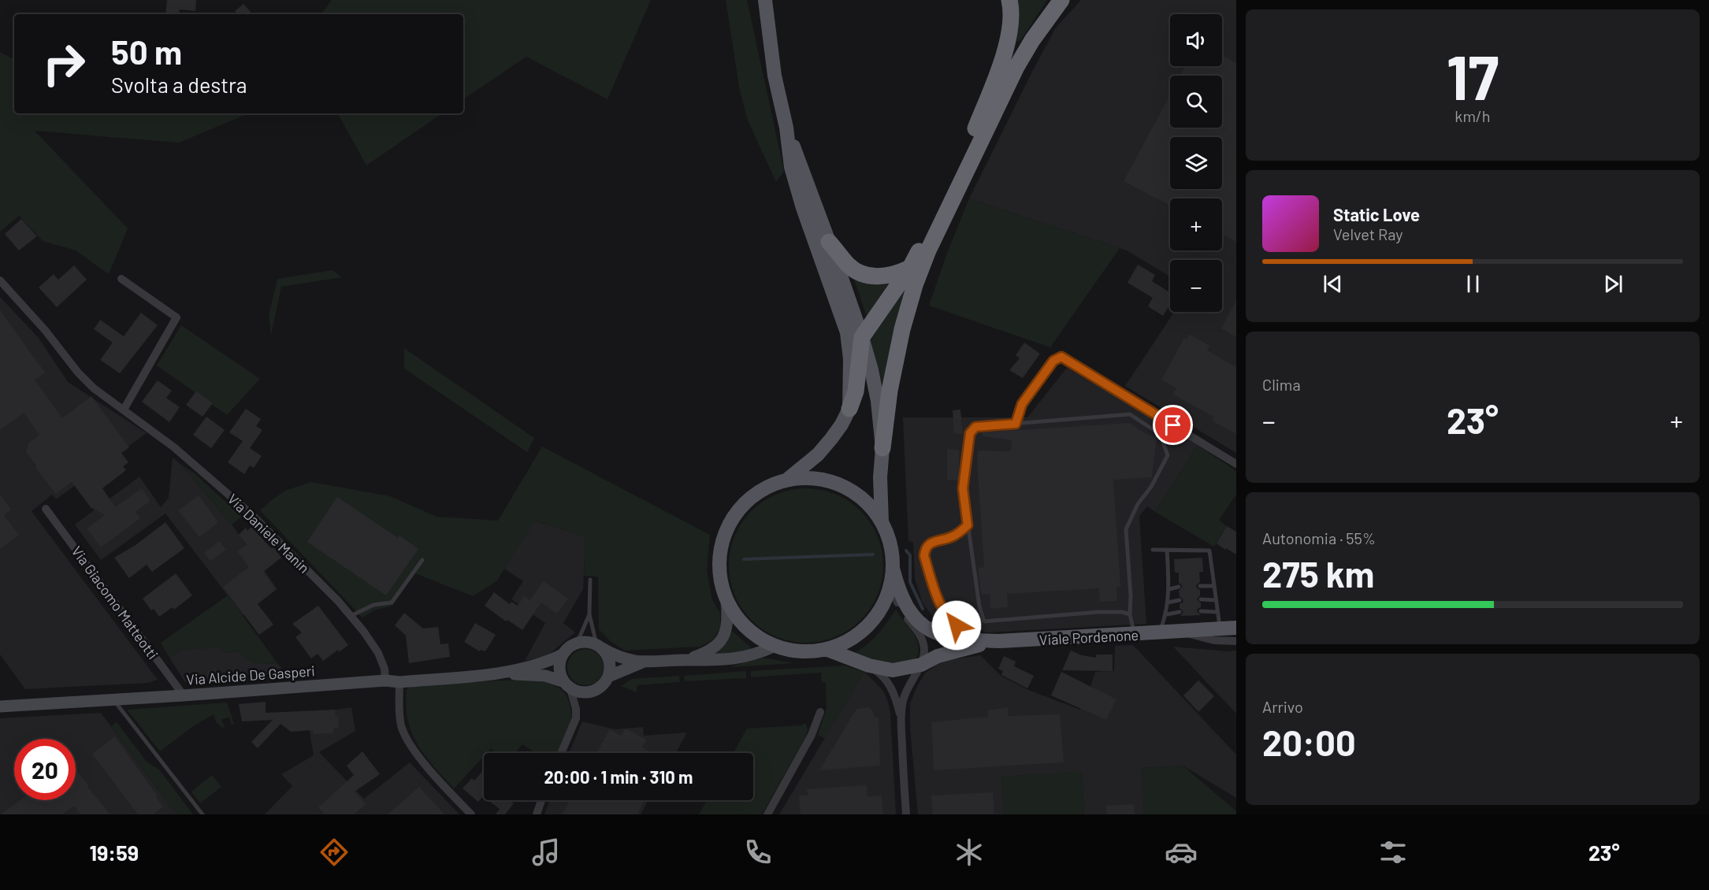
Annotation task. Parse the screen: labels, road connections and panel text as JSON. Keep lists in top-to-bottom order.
{
  "streets": {
    "main road": ["Viale Pordenone", "Via Alcide De Gasperi"],
    "street": ["Via Daniele Manin", "Via Giacomo Matteotti"]
  },
  "crossings": [
    ["Via Daniele Manin", "Via Alcide De Gasperi"],
    ["Via Giacomo Matteotti", "Via Alcide De Gasperi"]
  ],
  "page": {
    "tile": [
      ["17", "km/h"],
      "Clima",
      ["Autonomia · 55%", "275 km"],
      ["Arrivo", "20:00"]
    ],
    "map_buttons": ["+", "−"],
    "turn": ["50 m", "Svolta a destra"],
    "song": ["Static Love", "Velvet Ray"],
    "heat": ["−", "23°", "+"],
    "limit": "20",
    "trip": "20:00 · 1 min · 310 m",
    "tabs": ["19:59", "23°"]
  }
}
